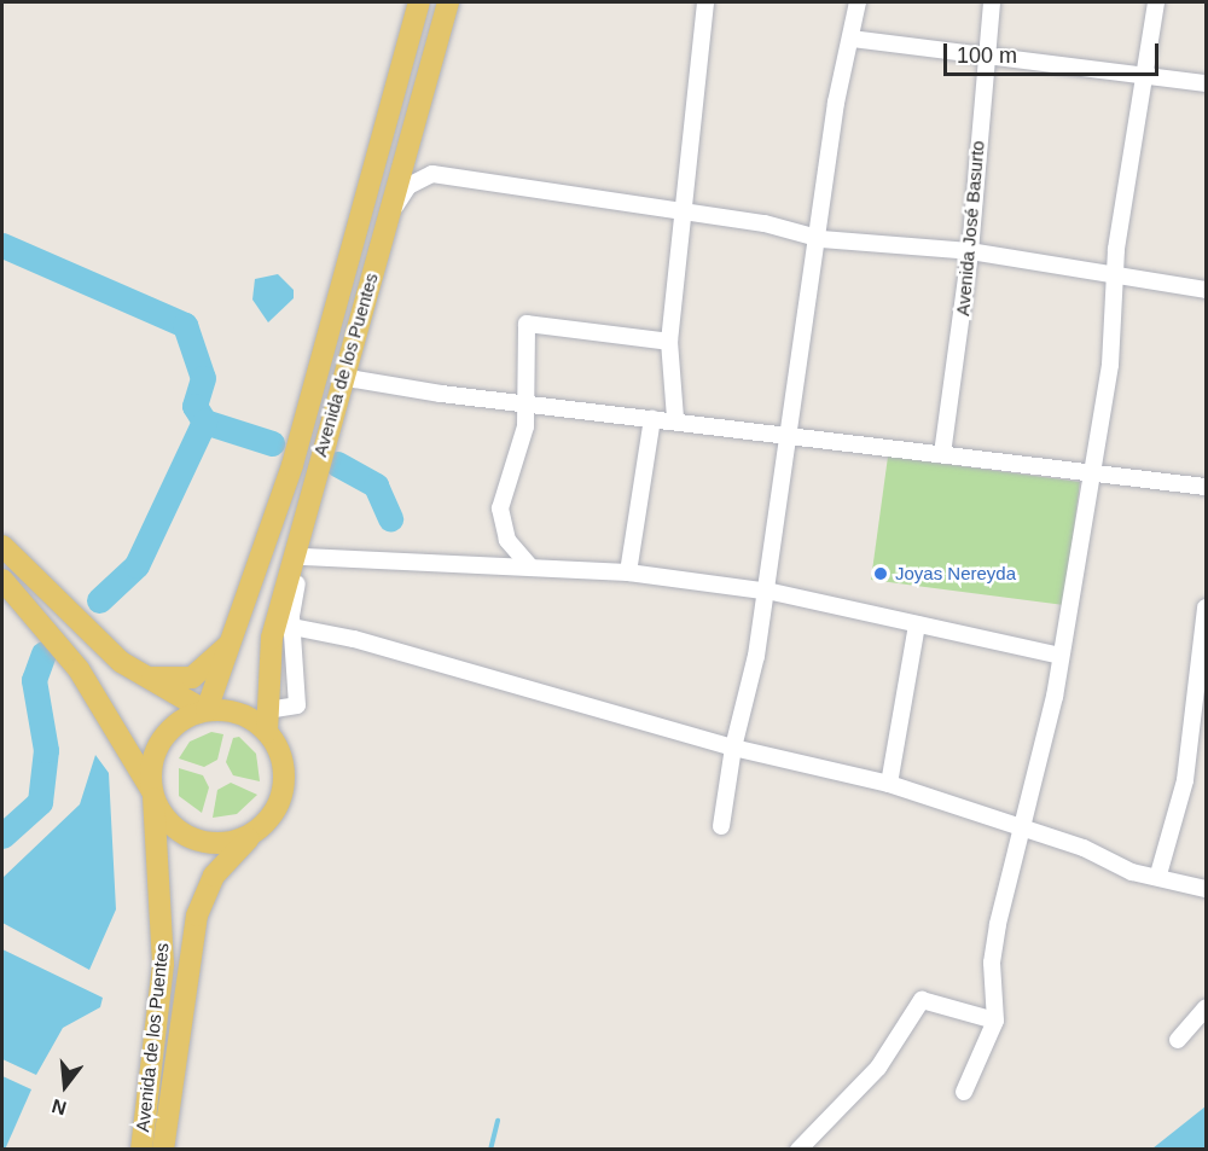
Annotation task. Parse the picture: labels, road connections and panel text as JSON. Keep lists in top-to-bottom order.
{
  "streets": {
    "main road": ["Avenida de los Puentes"],
    "street": ["Avenida José Basurto"]
  },
  "places": ["Joyas Nereyda"],
  "scale_bar": "100 m",
  "north": "bottom"
}
